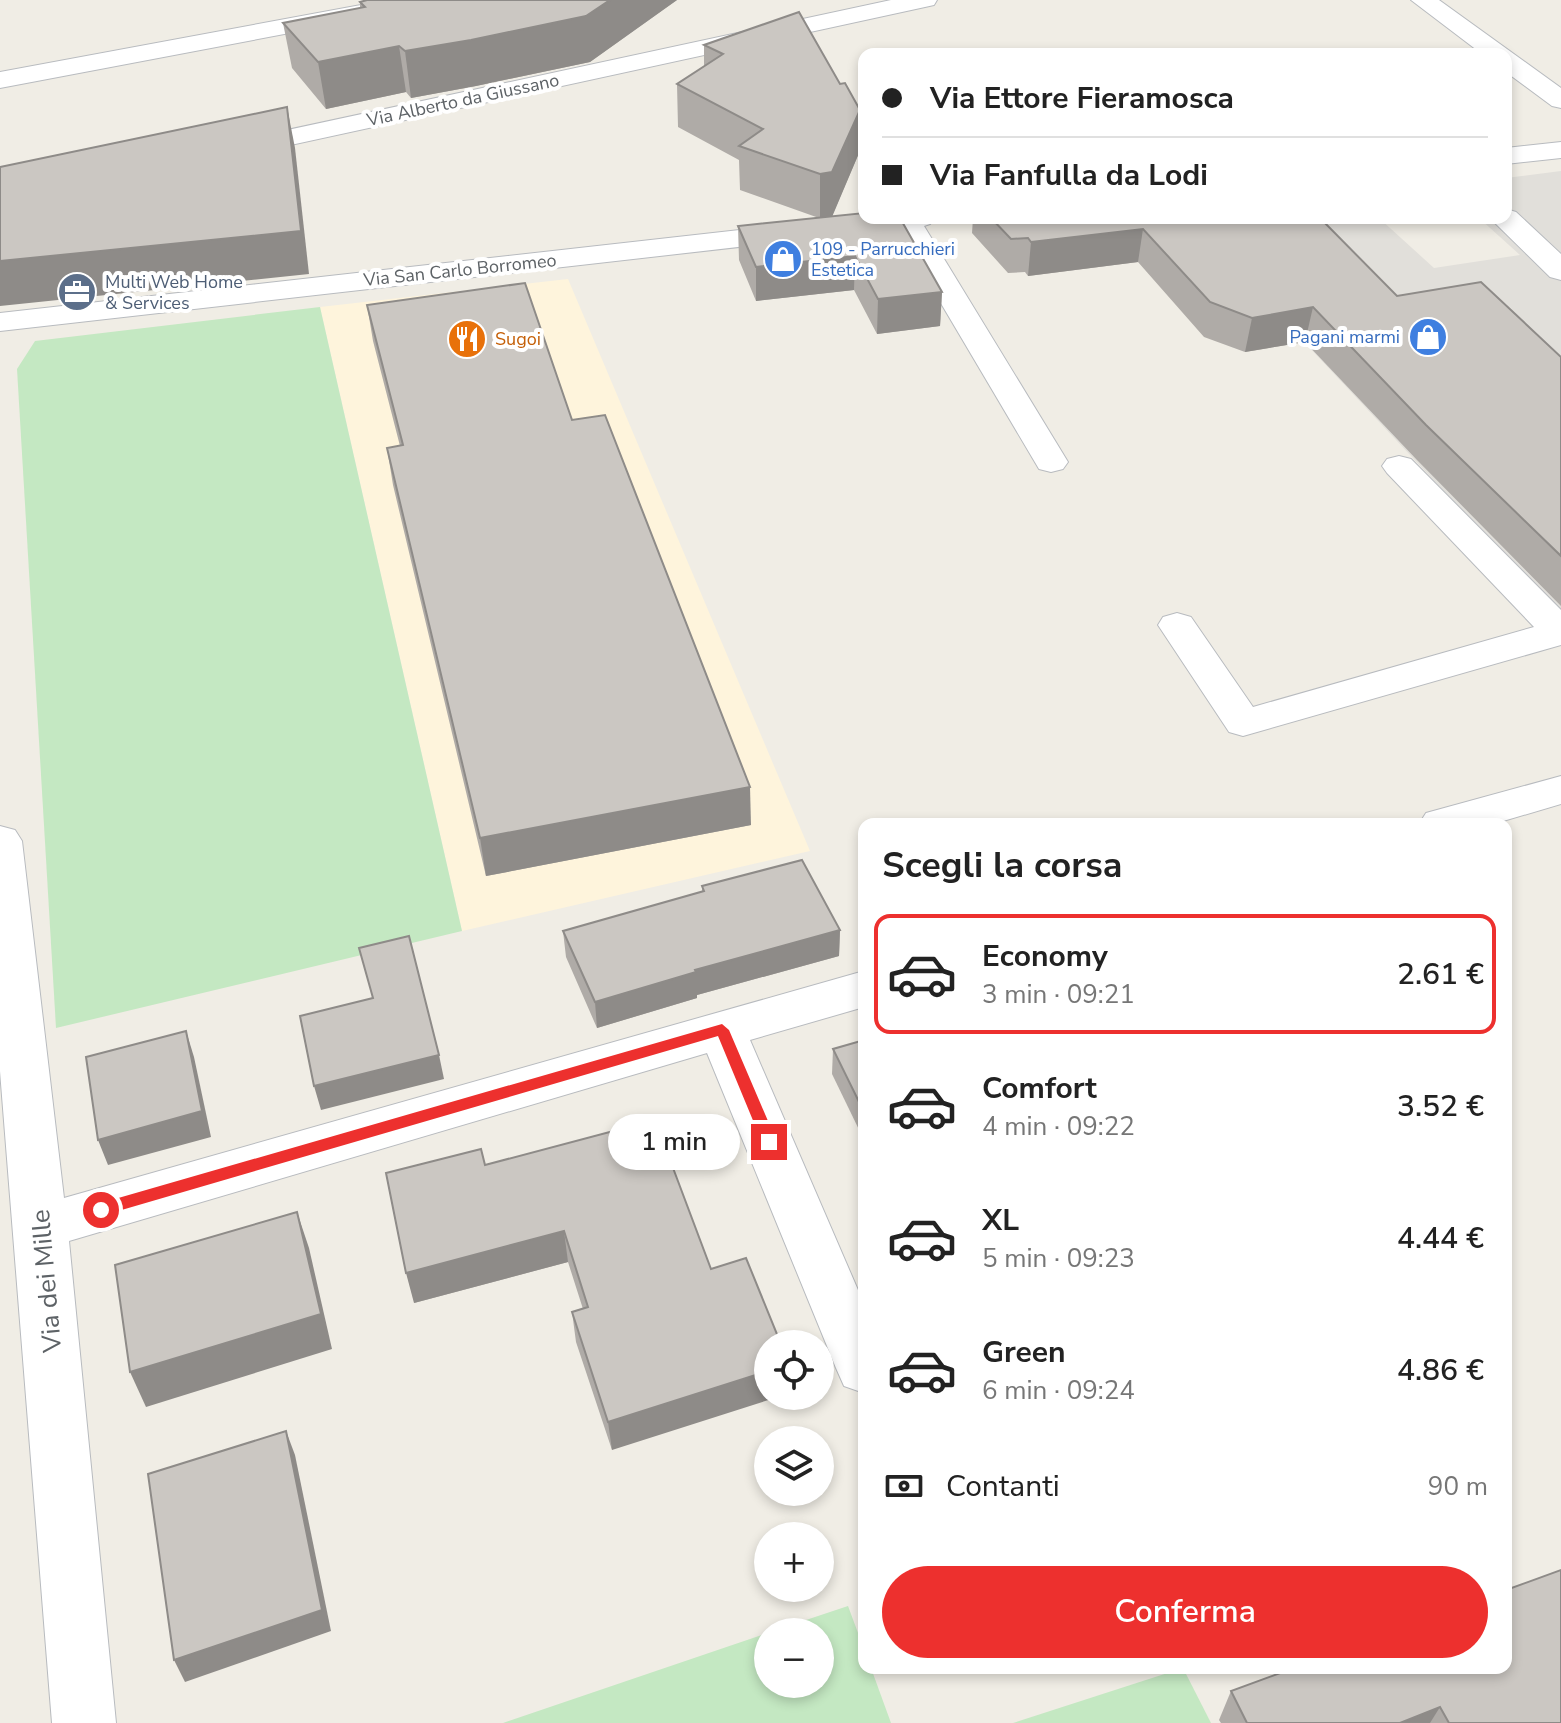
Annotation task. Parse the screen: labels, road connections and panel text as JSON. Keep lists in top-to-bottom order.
{
  "streets": {
    "street": ["Via Alberto da Giussano", "Via San Carlo Borromeo", "Via dei Mille"]
  },
  "places": {
    "shop": ["109 - Parrucchieri Estetica", "Pagani marmi"],
    "office": ["Multi Web Home & Services"],
    "restaurant": ["Sugoi"]
  },
  "page": {
    "banner": ["Via Ettore Fieramosca", "Via Fanfulla da Lodi"],
    "heading": "Scegli la corsa",
    "list": [
      {
        "name": "Economy",
        "note": "3 min · 09:21",
        "value": "2.61 €"
      },
      {
        "name": "Comfort",
        "note": "4 min · 09:22",
        "value": "3.52 €"
      },
      {
        "name": "XL",
        "note": "5 min · 09:23",
        "value": "4.44 €"
      },
      {
        "name": "Green",
        "note": "6 min · 09:24",
        "value": "4.86 €"
      }
    ],
    "bubble": "1 min",
    "map_buttons": ["+", "−"],
    "pay": ["Contanti", "90 m"],
    "buttons": "Conferma"
  }
}
